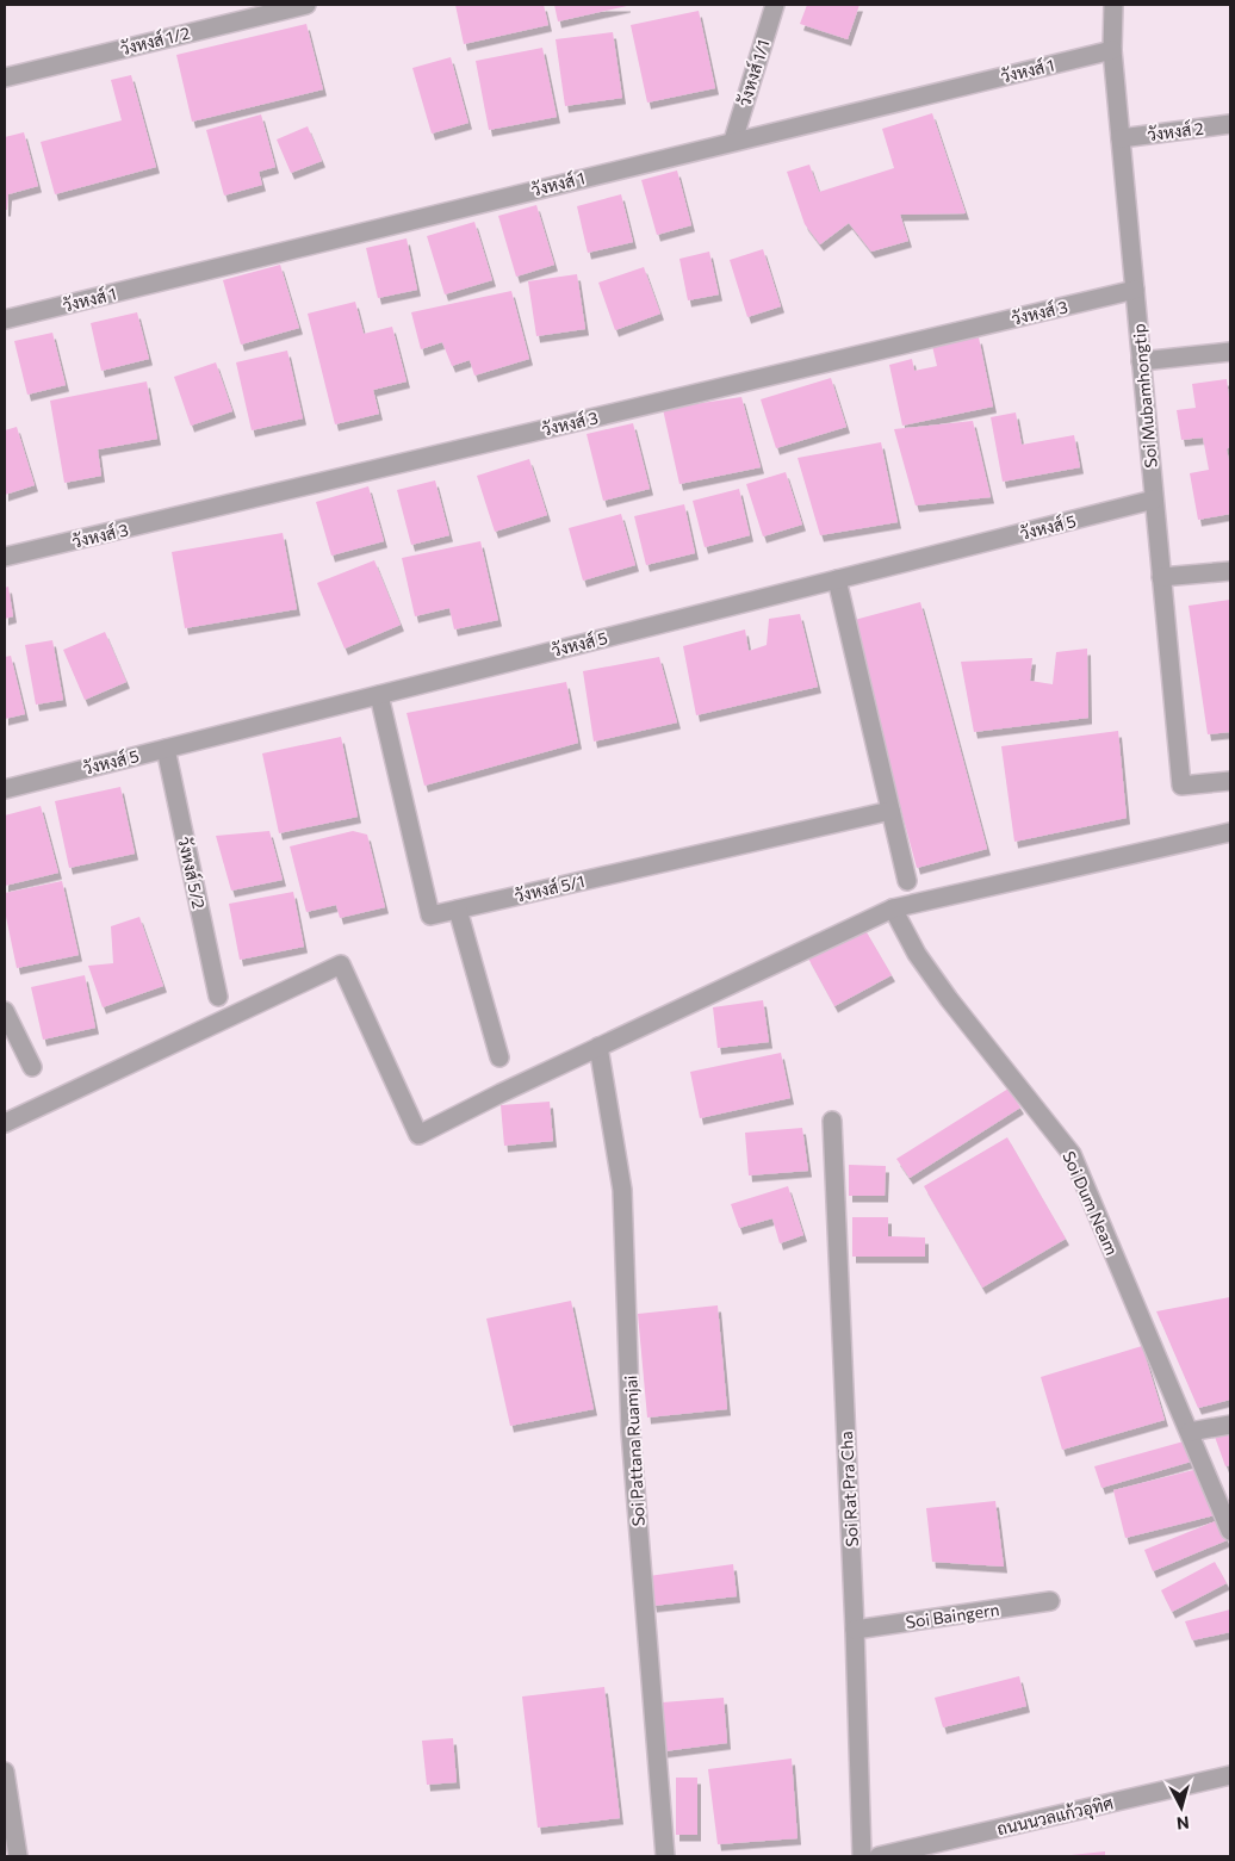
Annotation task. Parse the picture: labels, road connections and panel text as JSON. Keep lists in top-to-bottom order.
{
  "streets": {
    "street": [
      "วังหงส์ 1/2",
      "วังหงส์ 1",
      "วังหงส์ 1/1",
      "วังหงส์ 2",
      "วังหงส์ 3",
      "Soi Mubamhongtip",
      "วังหงส์ 5",
      "วังหงส์ 5/2",
      "วังหงส์ 5/1",
      "Soi Dum Neam",
      "Soi Pattana Ruamjai",
      "Soi Rat Pra Cha",
      "Soi Baingern",
      "ถนนนวลแก้วอุทิศ"
    ]
  },
  "crossings": [
    ["วังหงส์ 1", "วังหงส์ 1/1"],
    ["วังหงส์ 1", "Soi Mubamhongtip"],
    ["วังหงส์ 2", "Soi Mubamhongtip"],
    ["วังหงส์ 3", "Soi Mubamhongtip"],
    ["Soi Mubamhongtip", "วังหงส์ 5"],
    ["วังหงส์ 5", "วังหงส์ 5/2"],
    ["วังหงส์ 5", "วังหงส์ 5/1"],
    ["Soi Rat Pra Cha", "Soi Baingern"]
  ],
  "north": "bottom"
}
